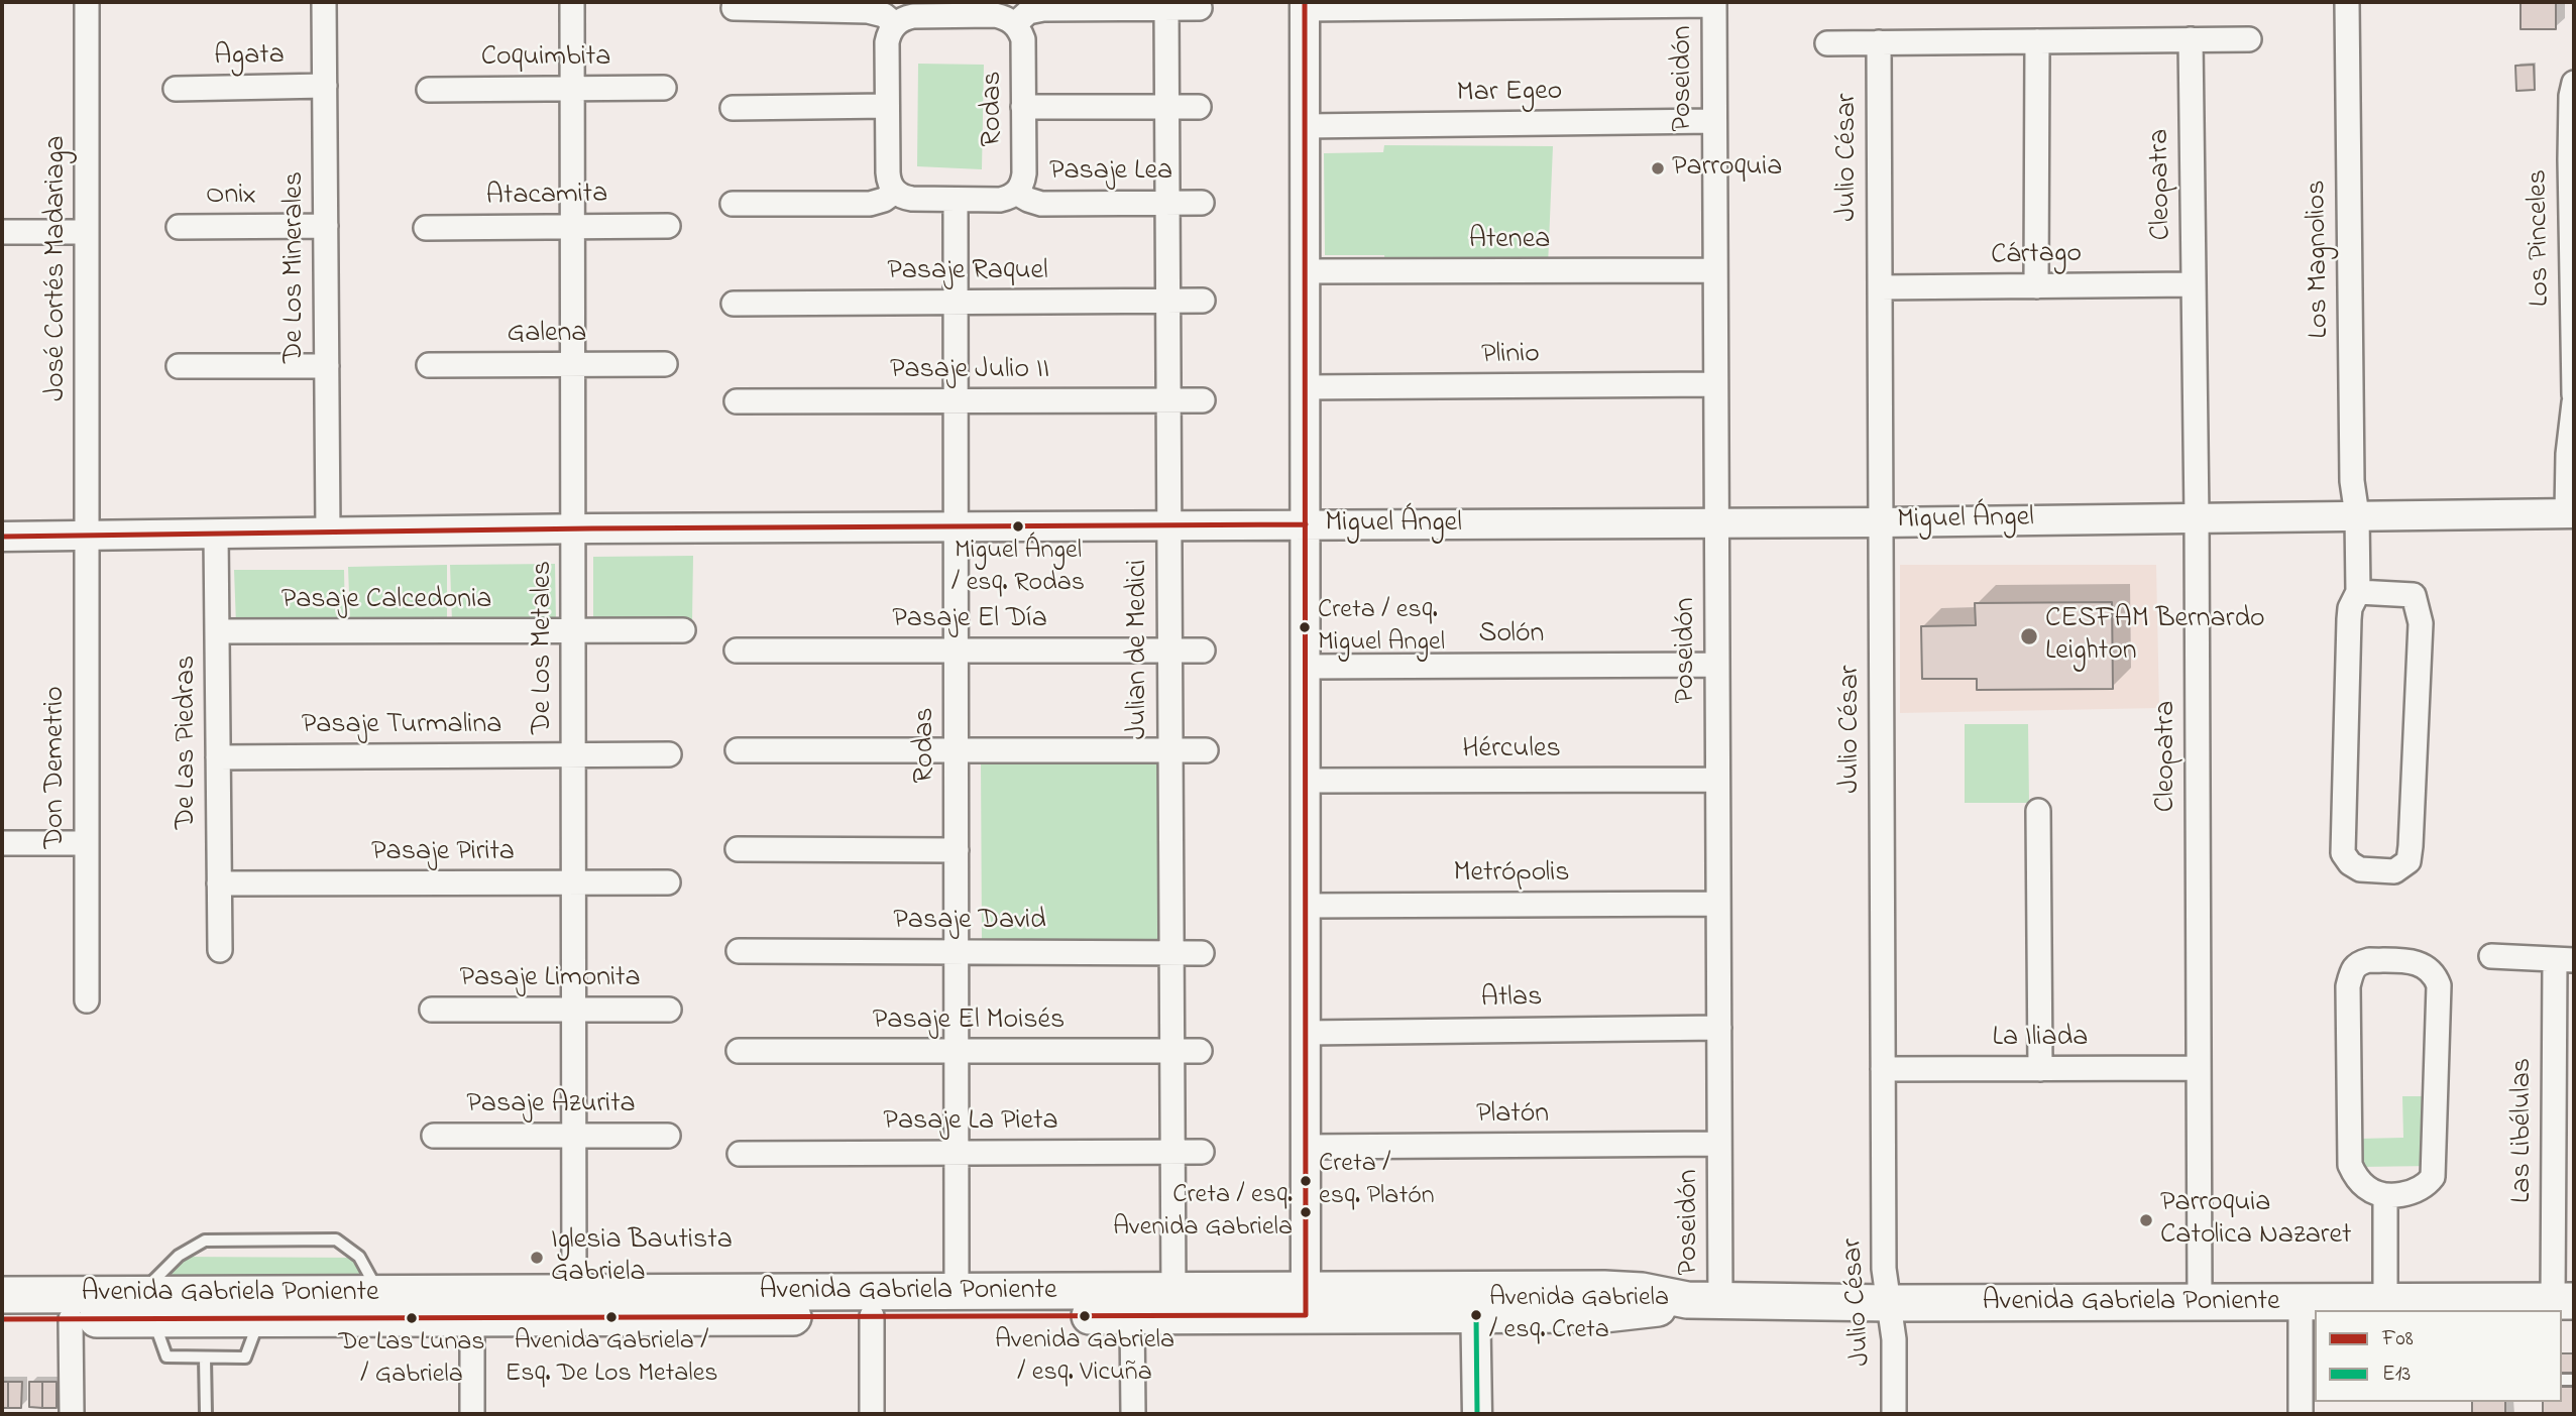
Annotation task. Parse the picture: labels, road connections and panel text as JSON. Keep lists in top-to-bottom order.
{
  "streets": {
    "main road": ["Avenida Gabriela Poniente"],
    "street": [
      "Agata",
      "Coquimbita",
      "Poseidón",
      "Mar Egeo",
      "Rodas",
      "Julio César",
      "Pasaje Lea",
      "Cleopatra",
      "Onix",
      "Atacamita",
      "Los Pinceles",
      "Atenea",
      "Cártago",
      "Los Magnolios",
      "De Los Minerales",
      "José Cortés Madariaga",
      "Pasaje Raquel",
      "Galena",
      "Plinio",
      "Pasaje Julio II",
      "Miguel Ángel",
      "Pasaje Calcedonia",
      "Pasaje El Día",
      "Solón",
      "De Los Metales",
      "Julian de Medici",
      "Pasaje Turmalina",
      "De Las Piedras",
      "Hércules",
      "Don Demetrio",
      "Pasaje Pirita",
      "Metrópolis",
      "Pasaje David",
      "Pasaje Limonita",
      "Atlas",
      "Pasaje El Moisés",
      "La Iliada",
      "Pasaje Azurita",
      "Platón",
      "Pasaje La Pieta",
      "Las Libélulas"
    ]
  },
  "crossings": [
    ["Agata", "De Los Minerales"],
    ["Coquimbita", "De Los Metales"],
    ["Poseidón", "Mar Egeo"],
    ["Poseidón", "Atenea"],
    ["Poseidón", "Plinio"],
    ["Poseidón", "Miguel Ángel"],
    ["Poseidón", "Solón"],
    ["Poseidón", "Hércules"],
    ["Poseidón", "Metrópolis"],
    ["Poseidón", "Atlas"],
    ["Poseidón", "Platón"],
    ["Poseidón", "Avenida Gabriela Poniente"],
    ["Rodas", "Pasaje Lea"],
    ["Rodas", "Pasaje Raquel"],
    ["Rodas", "Pasaje Julio II"],
    ["Rodas", "Miguel Ángel"],
    ["Rodas", "Pasaje El Día"],
    ["Rodas", "Pasaje David"],
    ["Rodas", "Pasaje El Moisés"],
    ["Rodas", "Pasaje La Pieta"],
    ["Rodas", "Avenida Gabriela Poniente"],
    ["Julio César", "Cártago"],
    ["Julio César", "Miguel Ángel"],
    ["Julio César", "La Iliada"],
    ["Julio César", "Avenida Gabriela Poniente"],
    ["Pasaje Lea", "Julian de Medici"],
    ["Cleopatra", "Cártago"],
    ["Cleopatra", "Miguel Ángel"],
    ["Cleopatra", "La Iliada"],
    ["Cleopatra", "Avenida Gabriela Poniente"],
    ["Onix", "De Los Minerales"],
    ["Atacamita", "De Los Metales"],
    ["Los Magnolios", "Miguel Ángel"],
    ["De Los Minerales", "Miguel Ángel"],
    ["José Cortés Madariaga", "Miguel Ángel"],
    ["José Cortés Madariaga", "Don Demetrio"],
    ["Pasaje Raquel", "Julian de Medici"],
    ["Galena", "De Los Metales"],
    ["Pasaje Julio II", "Julian de Medici"],
    ["Miguel Ángel", "De Los Metales"],
    ["Miguel Ángel", "Julian de Medici"],
    ["Miguel Ángel", "De Las Piedras"],
    ["Miguel Ángel", "Don Demetrio"],
    ["Pasaje Calcedonia", "De Los Metales"],
    ["Pasaje Calcedonia", "De Las Piedras"],
    ["Pasaje El Día", "Julian de Medici"],
    ["De Los Metales", "Pasaje Turmalina"],
    ["De Los Metales", "Pasaje Pirita"],
    ["De Los Metales", "Pasaje Limonita"],
    ["De Los Metales", "Pasaje Azurita"],
    ["De Los Metales", "Avenida Gabriela Poniente"],
    ["Julian de Medici", "Pasaje David"],
    ["Julian de Medici", "Pasaje El Moisés"],
    ["Julian de Medici", "Pasaje La Pieta"],
    ["Julian de Medici", "Avenida Gabriela Poniente"],
    ["Pasaje Turmalina", "De Las Piedras"],
    ["De Las Piedras", "Pasaje Pirita"],
    ["Las Libélulas", "Avenida Gabriela Poniente"]
  ],
  "places": [
    "Parroquia",
    "Miguel Ángel / esq. Rodas",
    "Creta / esq. Miguel Angel",
    "CESFAM Bernardo Leighton",
    "Creta / esq. Platón",
    "Creta / esq. Avenida Gabriela",
    "Parroquia Catolica Nazaret",
    "Iglesia Bautista Gabriela",
    "Avenida Gabriela / esq. Creta",
    "Avenida Gabriela / esq. Vicuña",
    "Avenida Gabriela / Esq. De Los Metales",
    "De Las Lunas / Gabriela"
  ],
  "lines": ["transit line F08", "transit line E13"],
  "legend": ["F08", "E13"]
}
